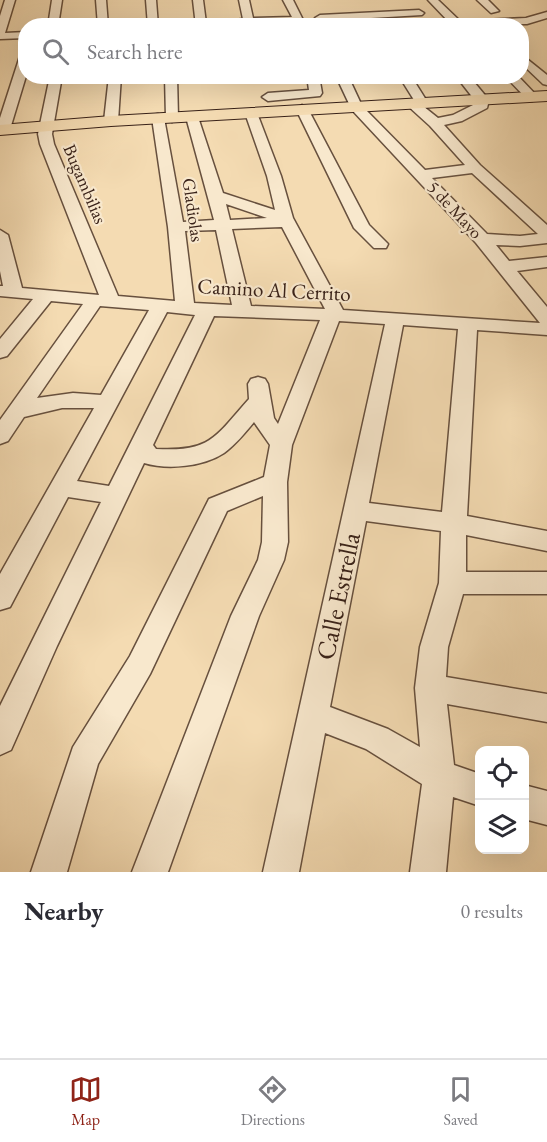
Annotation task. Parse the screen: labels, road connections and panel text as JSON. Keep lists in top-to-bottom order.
{
  "streets": {
    "street": [
      "Bugambilias",
      "Gladiolas",
      "5 de Mayo",
      "Camino Al Cerrito",
      "Calle Estrella"
    ]
  },
  "crossings": [
    ["Bugambilias", "Camino Al Cerrito"],
    ["Gladiolas", "Camino Al Cerrito"],
    ["Camino Al Cerrito", "Calle Estrella"]
  ],
  "page": {
    "search": "Search here",
    "heading": ["Nearby", "0 results"],
    "nav": ["Map", "Directions", "Saved"]
  }
}
